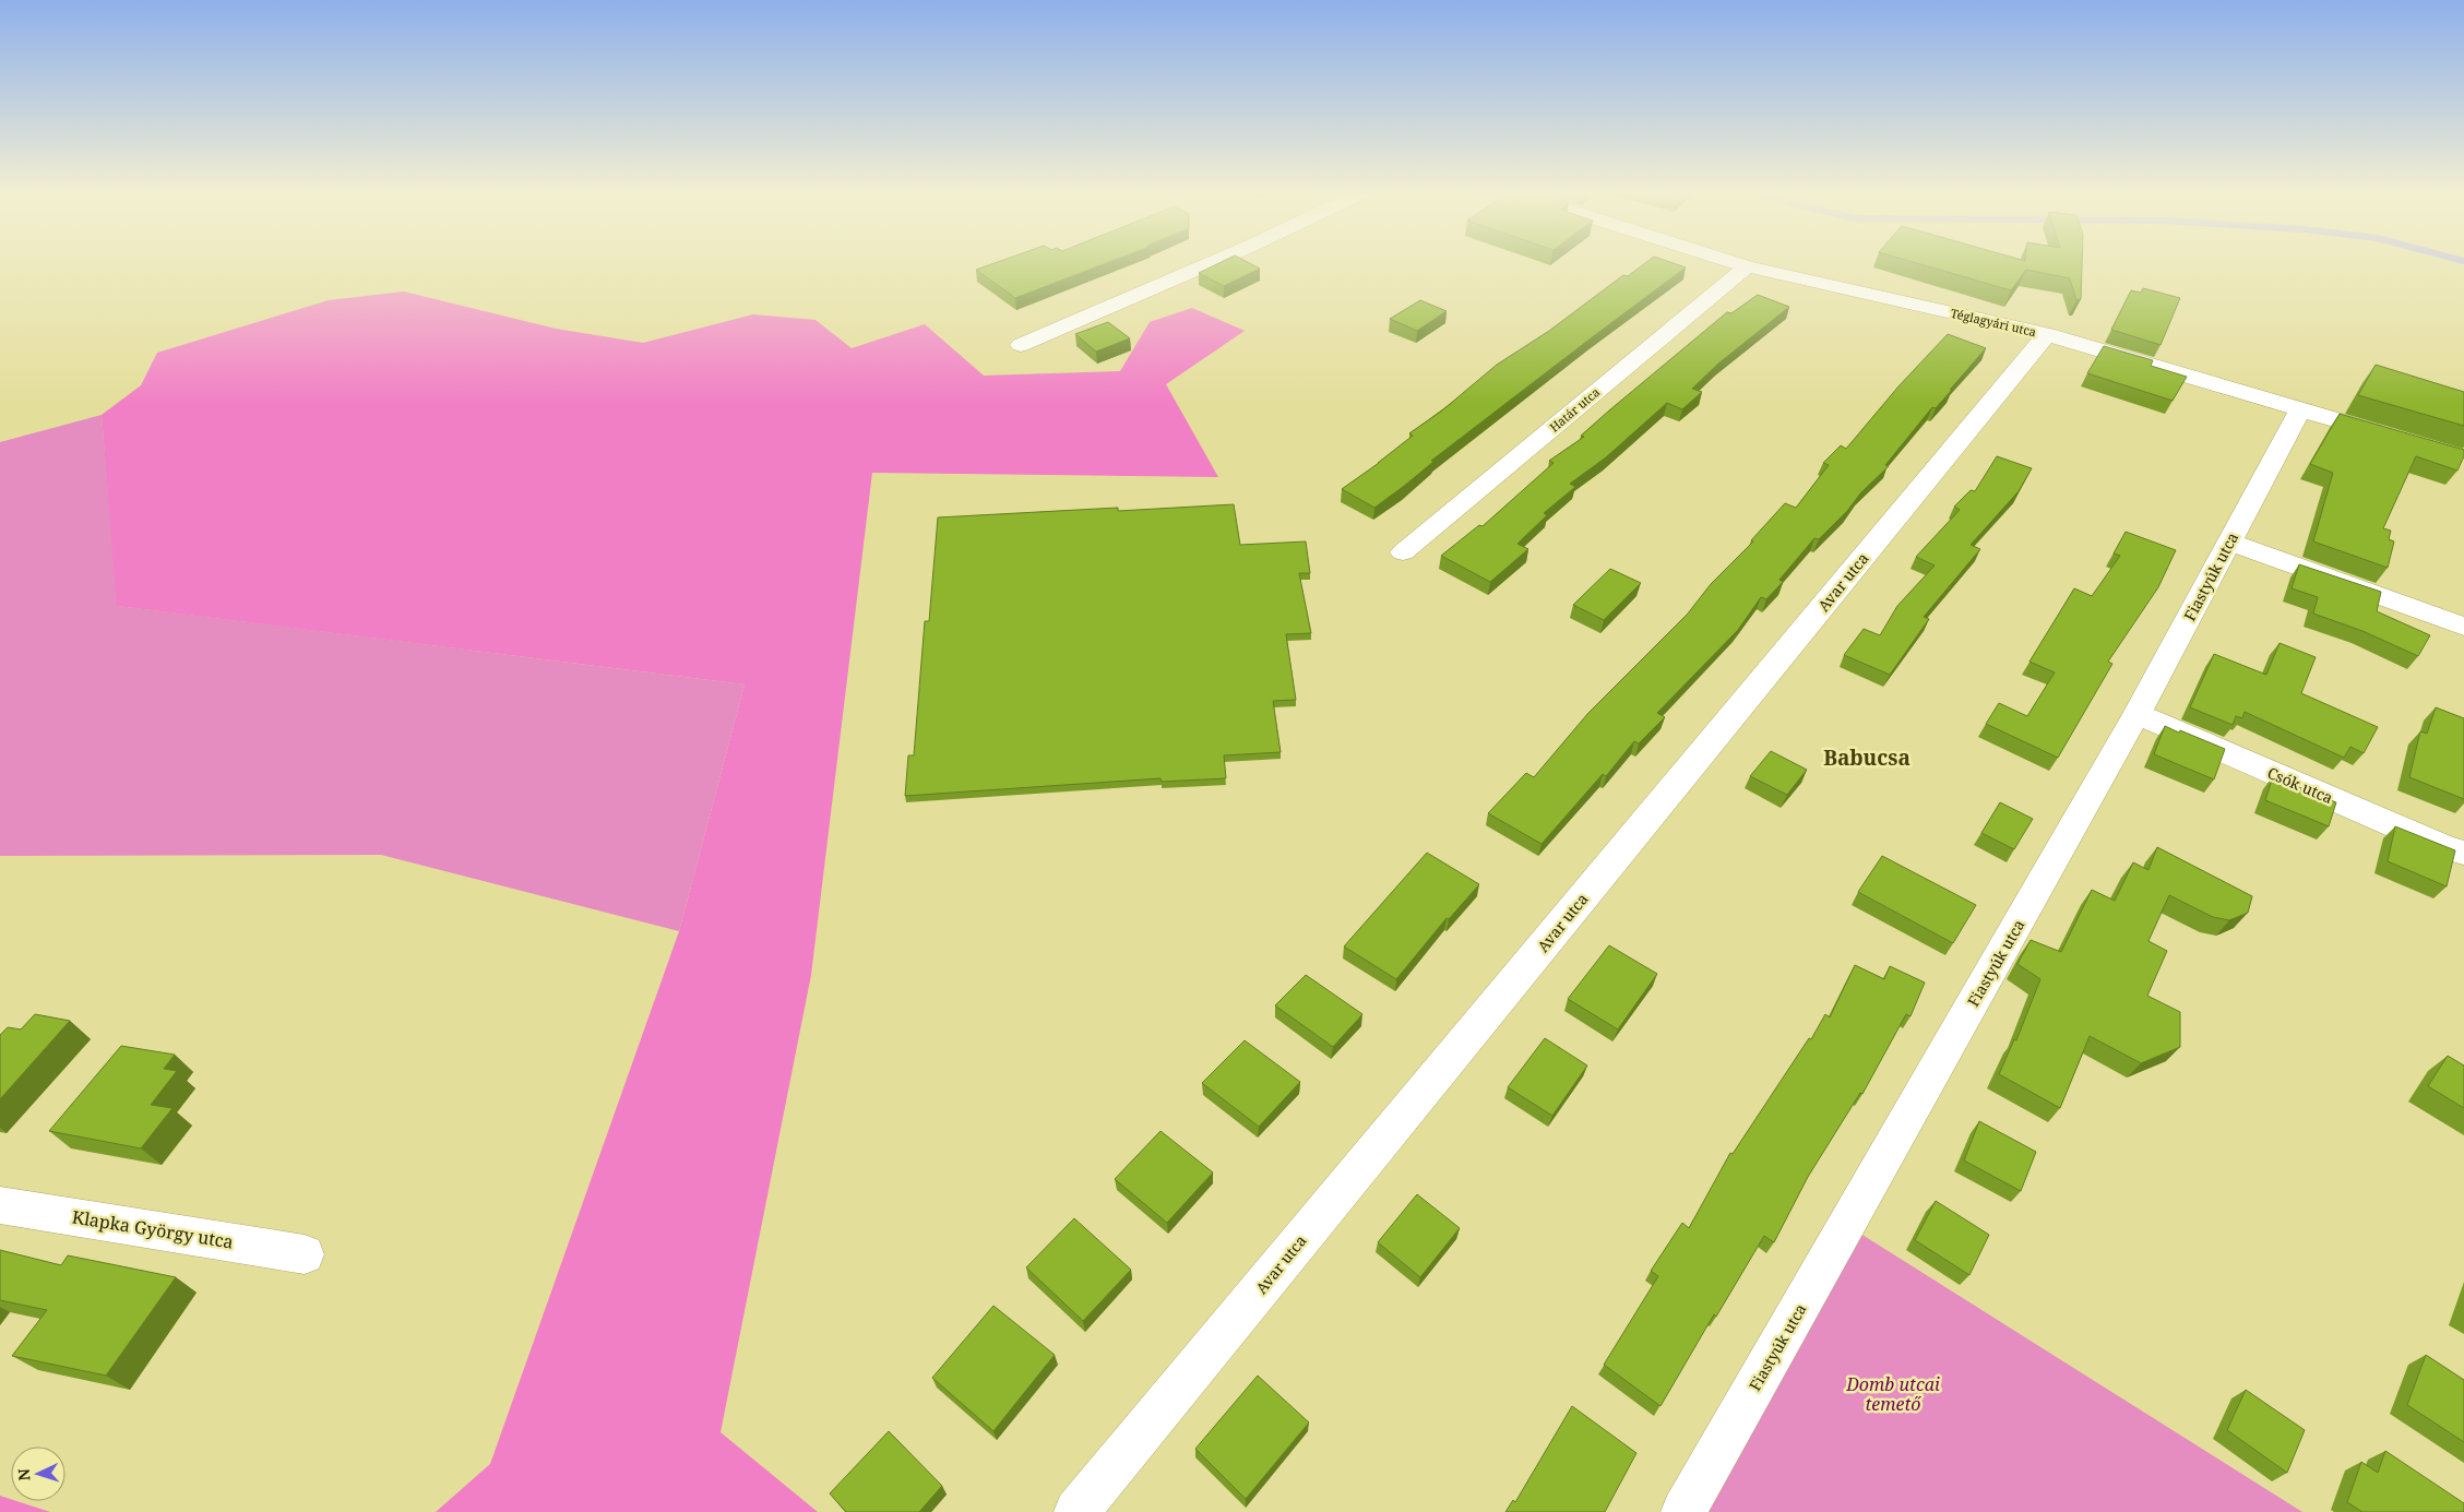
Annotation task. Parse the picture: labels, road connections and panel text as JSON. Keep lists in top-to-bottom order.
{
  "streets": {
    "street": [
      "Téglagyári utca",
      "Határ utca",
      "Fiastyúk utca",
      "Avar utca",
      "Csók utca",
      "Klapka György utca"
    ]
  },
  "crossings": [
    ["Téglagyári utca", "Határ utca"],
    ["Téglagyári utca", "Fiastyúk utca"],
    ["Téglagyári utca", "Avar utca"],
    ["Fiastyúk utca", "Csók utca"]
  ],
  "districts": ["Babucsa"],
  "parks": ["Domb utcai temető"],
  "north": "left"
}
